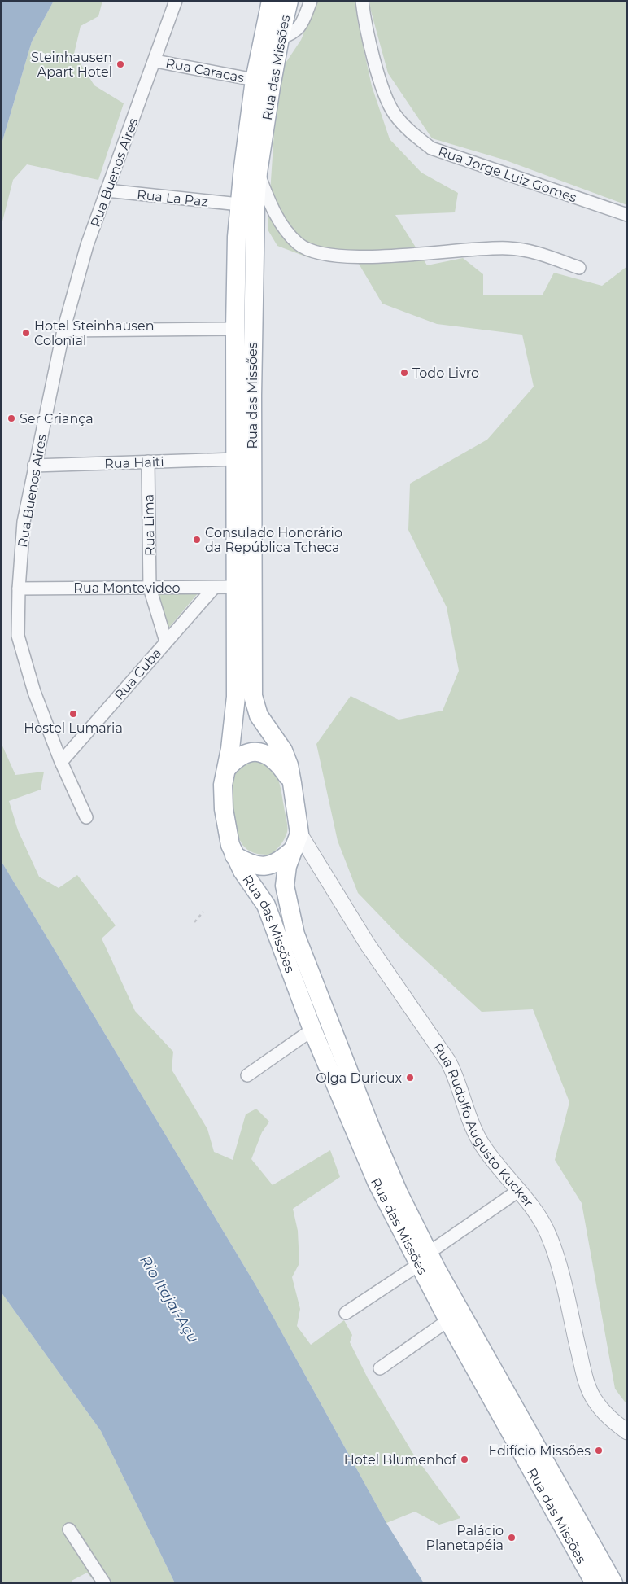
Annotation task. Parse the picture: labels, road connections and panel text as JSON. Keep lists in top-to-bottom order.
{
  "streets": {
    "main road": ["Rua das Missões"],
    "street": [
      "Rua Caracas",
      "Rua Buenos Aires",
      "Rua Jorge Luiz Gomes",
      "Rua La Paz",
      "Rua Haiti",
      "Rua Lima",
      "Rua Montevideo",
      "Rua Cuba",
      "Rua Rudolfo Augusto Kucker"
    ]
  },
  "crossings": [
    ["Rua das Missões", "Rua Caracas"],
    ["Rua das Missões", "Rua La Paz"],
    ["Rua das Missões", "Rua Haiti"],
    ["Rua das Missões", "Rua Montevideo"],
    ["Rua das Missões", "Rua Rudolfo Augusto Kucker"],
    ["Rua Caracas", "Rua Buenos Aires"],
    ["Rua Buenos Aires", "Rua La Paz"],
    ["Rua Buenos Aires", "Rua Haiti"],
    ["Rua Buenos Aires", "Rua Montevideo"],
    ["Rua Buenos Aires", "Rua Cuba"],
    ["Rua Haiti", "Rua Lima"],
    ["Rua Lima", "Rua Montevideo"],
    ["Rua Lima", "Rua Cuba"],
    ["Rua Montevideo", "Rua Cuba"]
  ],
  "water": ["Rio Itajaí-Açu"],
  "places": [
    "Steinhausen Apart Hotel",
    "Hotel Steinhausen Colonial",
    "Todo Livro",
    "Ser Criança",
    "Consulado Honorário da República Tcheca",
    "Hostel Lumaria",
    "Olga Durieux",
    "Edifício Missões",
    "Hotel Blumenhof",
    "Palácio Planetapéia"
  ]
}
